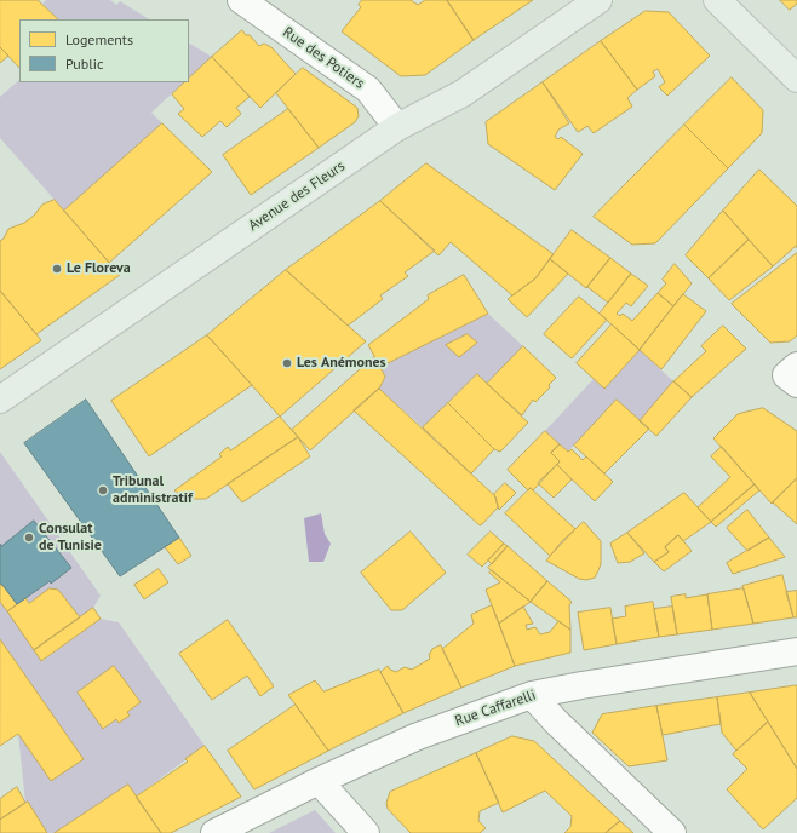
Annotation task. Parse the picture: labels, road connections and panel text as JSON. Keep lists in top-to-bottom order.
{
  "streets": {
    "main road": ["Avenue des Fleurs"],
    "street": ["Rue des Potiers", "Rue Caffarelli"]
  },
  "crossings": [
    ["Rue des Potiers", "Avenue des Fleurs"]
  ],
  "places": [
    "Le Floreva",
    "Les Anémones",
    "Tribunal administratif",
    "Consulat de Tunisie"
  ],
  "legend": ["Logements", "Public"]
}
